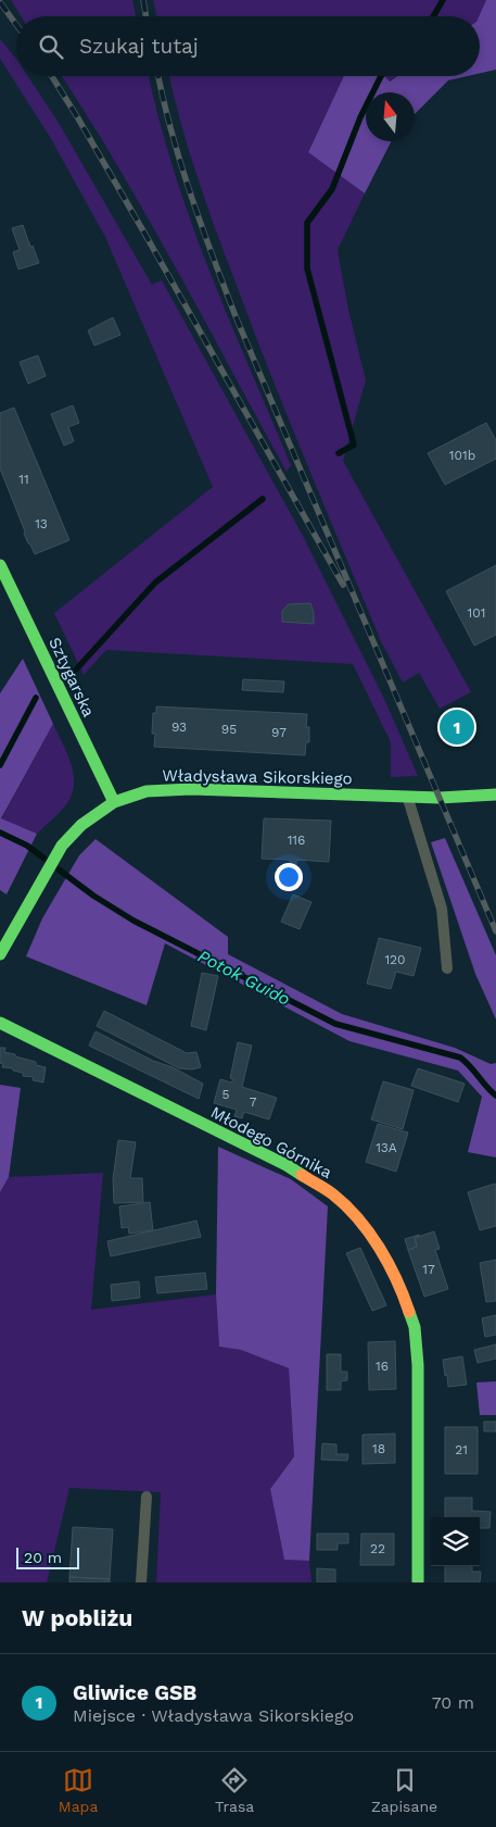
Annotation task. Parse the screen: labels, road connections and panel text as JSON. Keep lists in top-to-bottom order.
{
  "streets": {
    "street": ["Sztygarska", "Władysława Sikorskiego", "Młodego Górnika"]
  },
  "crossings": [
    ["Sztygarska", "Władysława Sikorskiego"]
  ],
  "water": ["Potok Guido"],
  "house_numbers": [
    "101b",
    "11",
    "13",
    "101",
    "93",
    "95",
    "97",
    "116",
    "120",
    "5",
    "7",
    "13A",
    "17",
    "16",
    "18",
    "21",
    "22"
  ],
  "scale_bar": "20 m",
  "north": "top",
  "page": {
    "search": "Szukaj tutaj",
    "pins": "1",
    "scale": "20 m",
    "heading": "W pobliżu",
    "list": [
      {
        "mark": "1",
        "name": "Gliwice GSB",
        "note": "Miejsce · Władysława Sikorskiego",
        "value": "70 m"
      }
    ],
    "nav": ["Mapa", "Trasa", "Zapisane"]
  }
}
